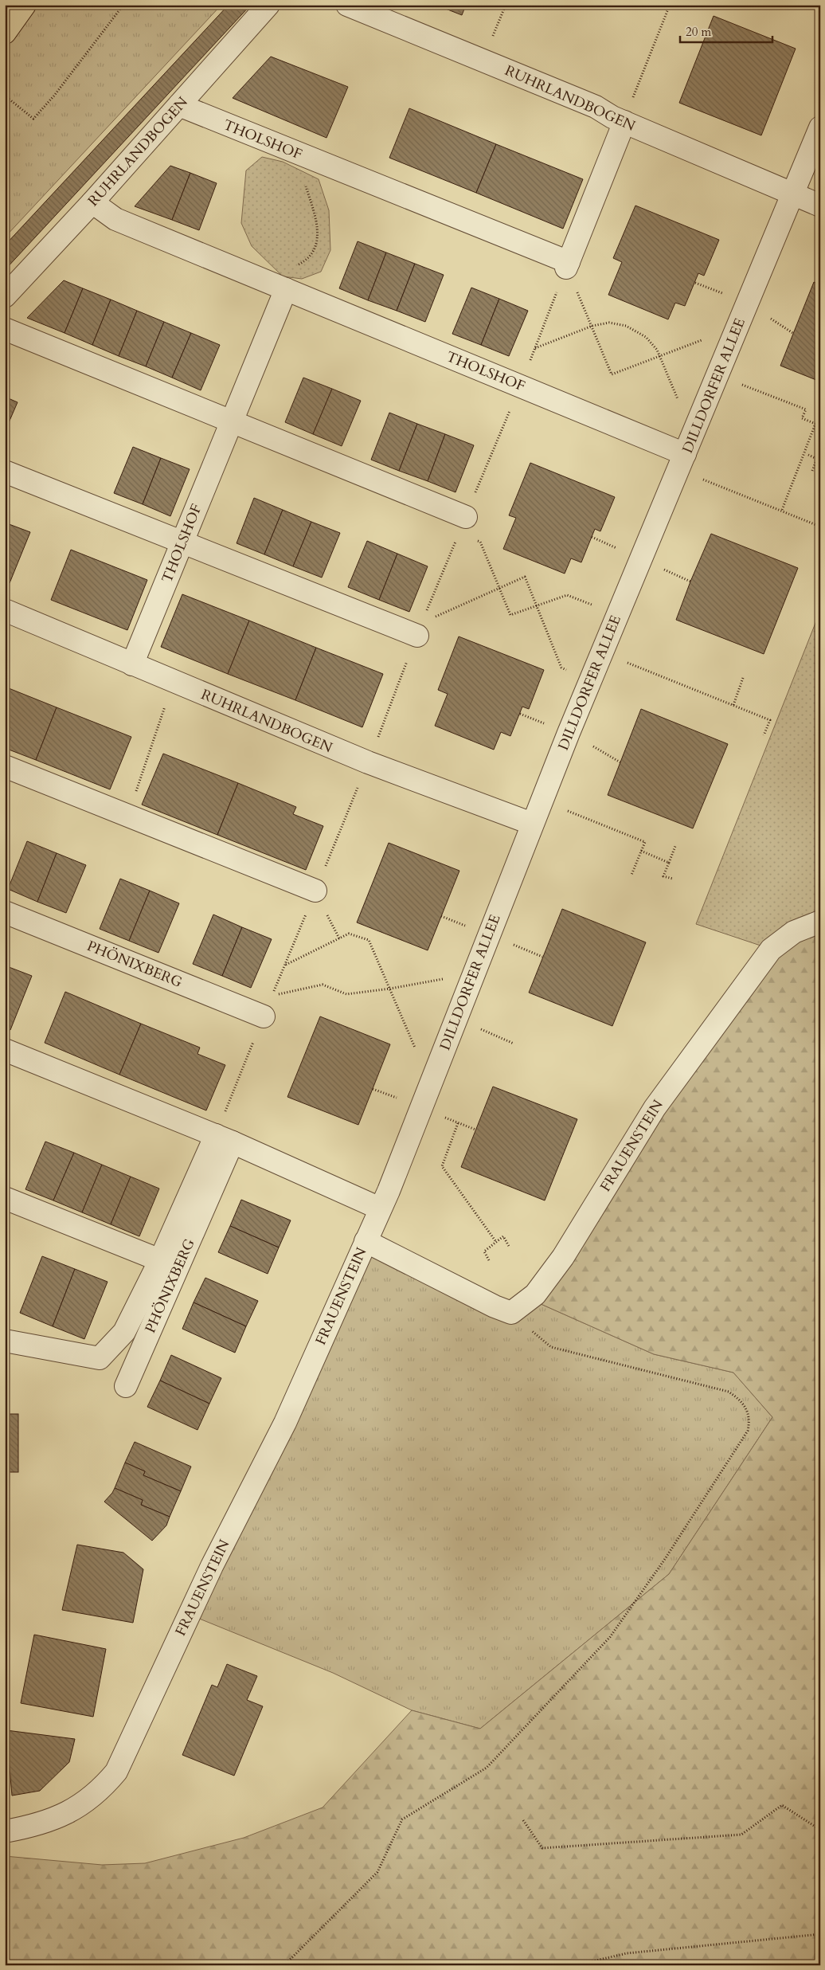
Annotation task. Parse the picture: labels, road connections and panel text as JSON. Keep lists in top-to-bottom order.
{
  "streets": {
    "street": [
      "RUHRLANDBOGEN",
      "THOLSHOF",
      "DILLDORFER ALLEE",
      "PHÖNIXBERG",
      "FRAUENSTEIN"
    ]
  },
  "crossings": [
    ["RUHRLANDBOGEN", "THOLSHOF"],
    ["RUHRLANDBOGEN", "DILLDORFER ALLEE"],
    ["THOLSHOF", "DILLDORFER ALLEE"],
    ["DILLDORFER ALLEE", "FRAUENSTEIN"]
  ],
  "scale_bar": "20 m"
}
